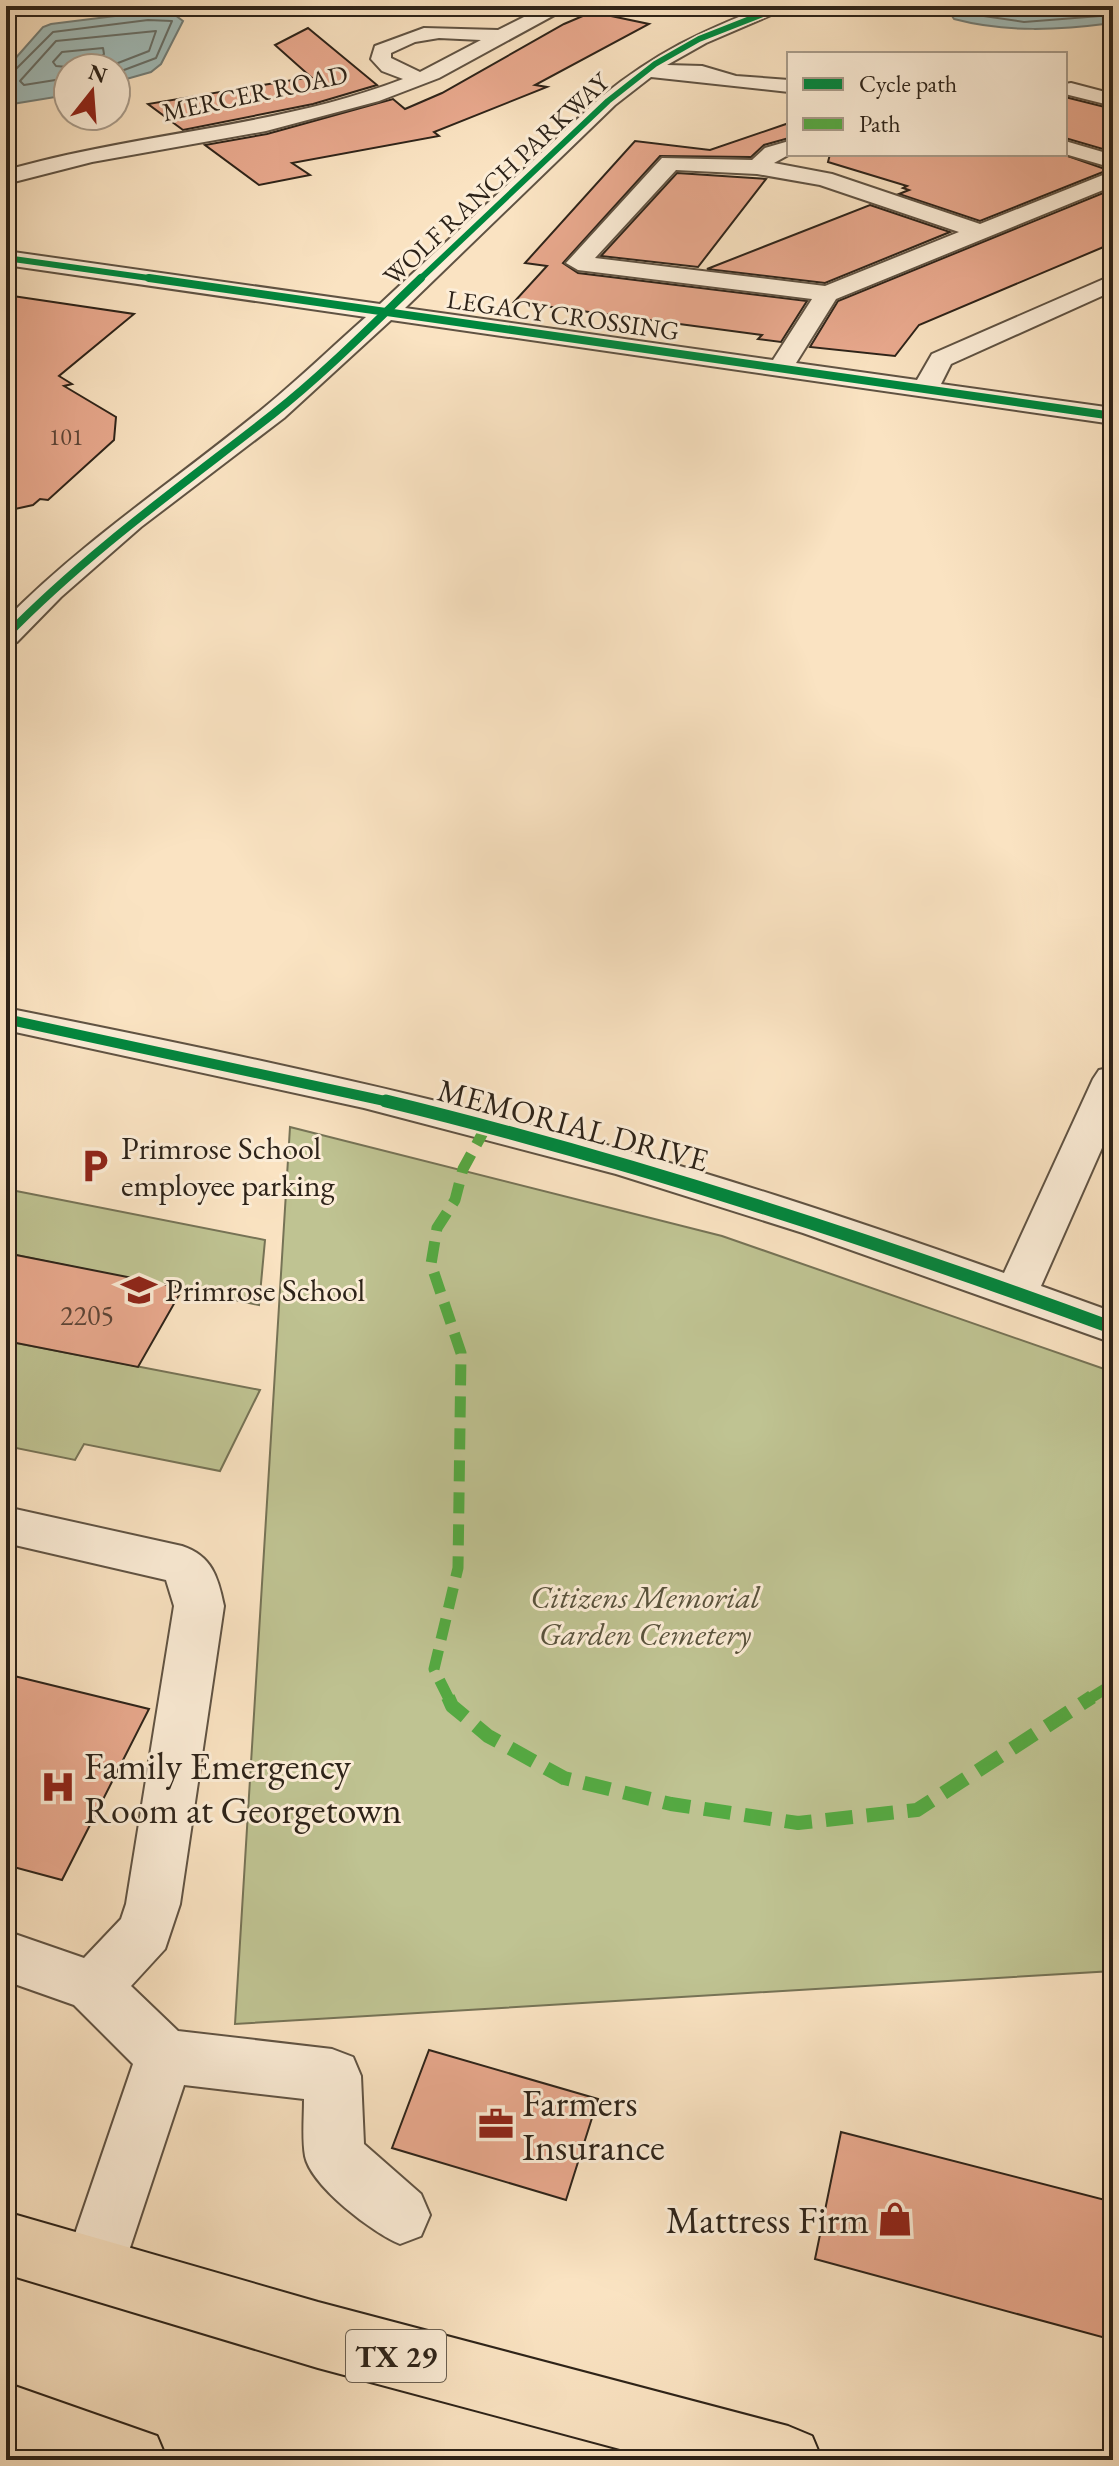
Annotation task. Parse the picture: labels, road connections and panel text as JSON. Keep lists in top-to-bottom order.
{
  "streets": {
    "main road": ["TX 29"],
    "street": [
      "MERCER ROAD",
      "WOLF RANCH PARKWAY",
      "LEGACY CROSSING",
      "MEMORIAL DRIVE"
    ]
  },
  "crossings": [
    ["WOLF RANCH PARKWAY", "LEGACY CROSSING"]
  ],
  "parks": ["Citizens Memorial Garden Cemetery"],
  "places": {
    "parking": ["Primrose School employee parking"],
    "school or university": ["Primrose School"],
    "hospital": ["Family Emergency Room at Georgetown"],
    "office": ["Farmers Insurance"],
    "shop": ["Mattress Firm"]
  },
  "house_numbers": ["101", "2205"],
  "legend": ["Cycle path", "Path"],
  "north": "top"
}
